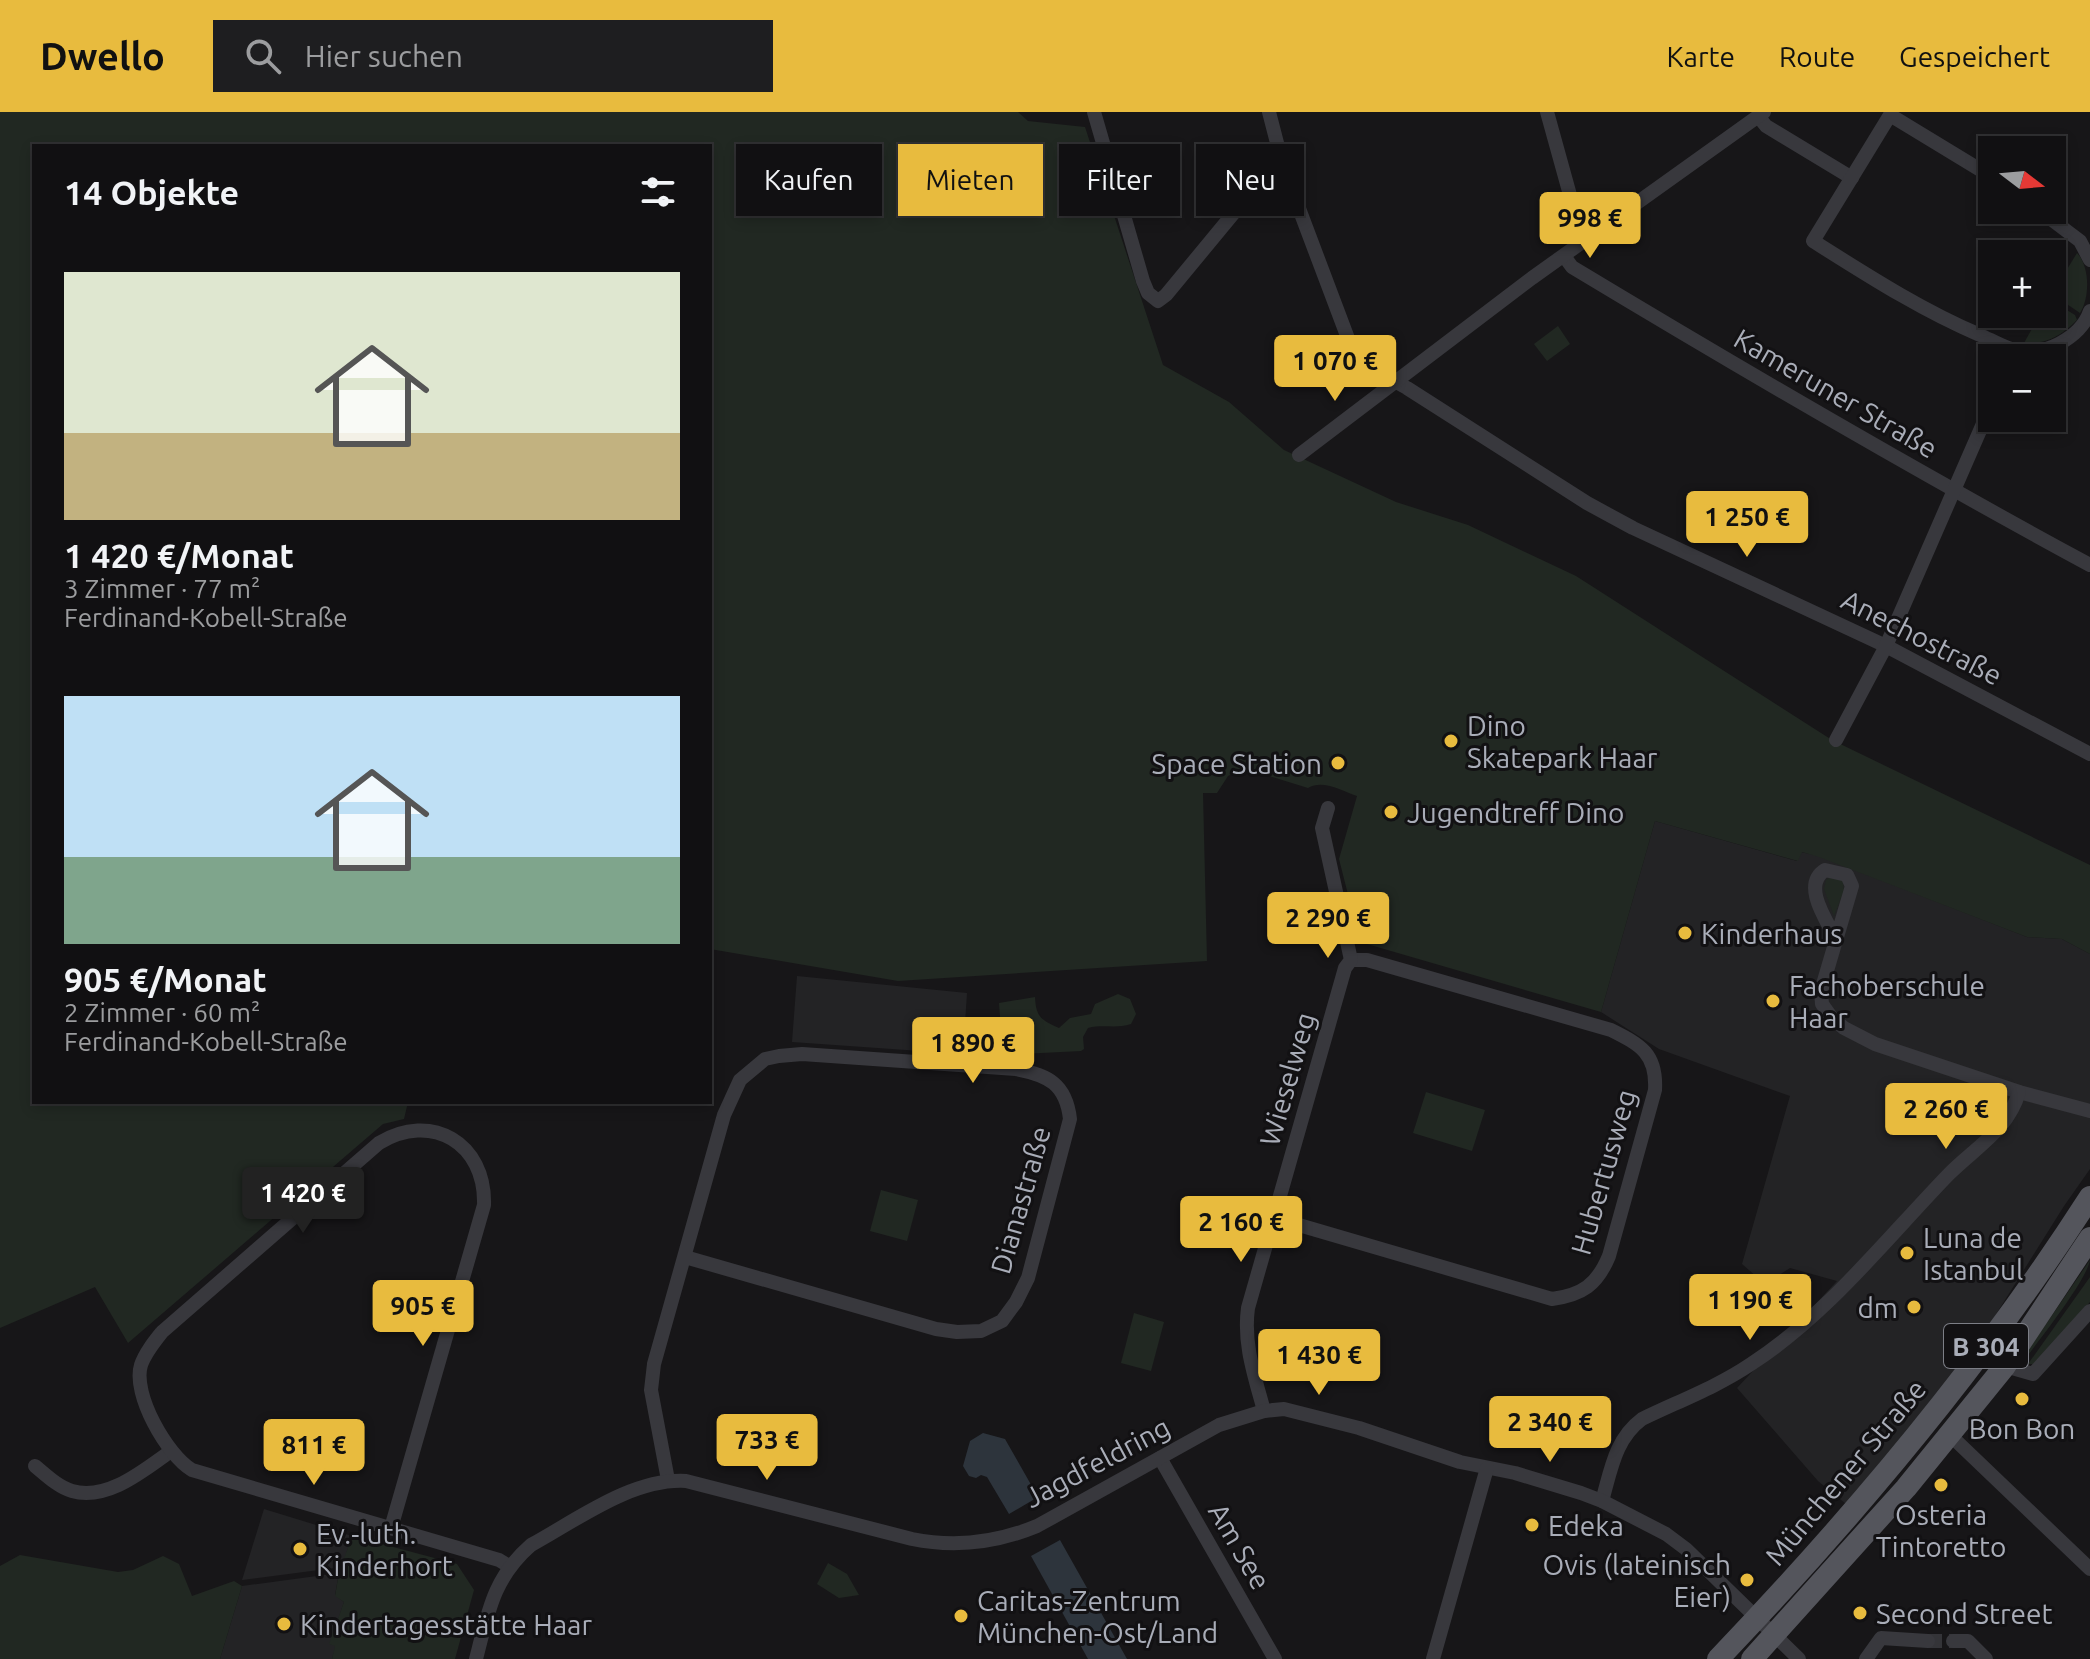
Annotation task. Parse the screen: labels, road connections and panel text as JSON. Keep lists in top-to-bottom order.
{
  "streets": {
    "main road": ["B 304", "Münchener Straße"],
    "street": [
      "Kameruner Straße",
      "Anechostraße",
      "Wieselweg",
      "Hubertusweg",
      "Dianastraße",
      "Jagdfeldring",
      "Am See"
    ]
  },
  "crossings": [
    ["Wieselweg", "Hubertusweg"],
    ["Wieselweg", "Jagdfeldring"],
    ["Dianastraße", "Jagdfeldring"],
    ["Jagdfeldring", "Münchener Straße"],
    ["Jagdfeldring", "Am See"]
  ],
  "places": [
    "Dino Skatepark Haar",
    "Space Station",
    "Jugendtreff Dino",
    "Kinderhaus",
    "Fachoberschule Haar",
    "Luna de Istanbul",
    "dm",
    "Bon Bon",
    "Osteria Tintoretto",
    "Edeka",
    "Ev.-luth. Kinderhort",
    "Ovis (lateinisch Eier)",
    "Second Street",
    "Caritas-Zentrum München-Ost/Land",
    "Kindertagesstätte Haar"
  ],
  "north": "right",
  "page": {
    "header": "Dwello",
    "search": "Hier suchen",
    "nav": ["Karte", "Route", "Gespeichert"],
    "map_buttons": ["+", "−"],
    "chip": [
      "Kaufen",
      "Mieten",
      "Filter",
      "Neu"
    ],
    "heading": "14 Objekte",
    "price": [
      "998 €",
      "1 070 €",
      "1 250 €",
      "2 290 €",
      "1 890 €",
      "2 260 €",
      "1 420 €",
      "2 160 €",
      "1 190 €",
      "905 €",
      "1 430 €",
      "2 340 €",
      "733 €",
      "811 €"
    ],
    "list": [
      {
        "name": "1 420 €/Monat",
        "note": "3 Zimmer · 77 m² · Ferdinand-Kobell-Straße"
      },
      {
        "name": "905 €/Monat",
        "note": "2 Zimmer · 60 m² · Ferdinand-Kobell-Straße"
      }
    ]
  }
}
